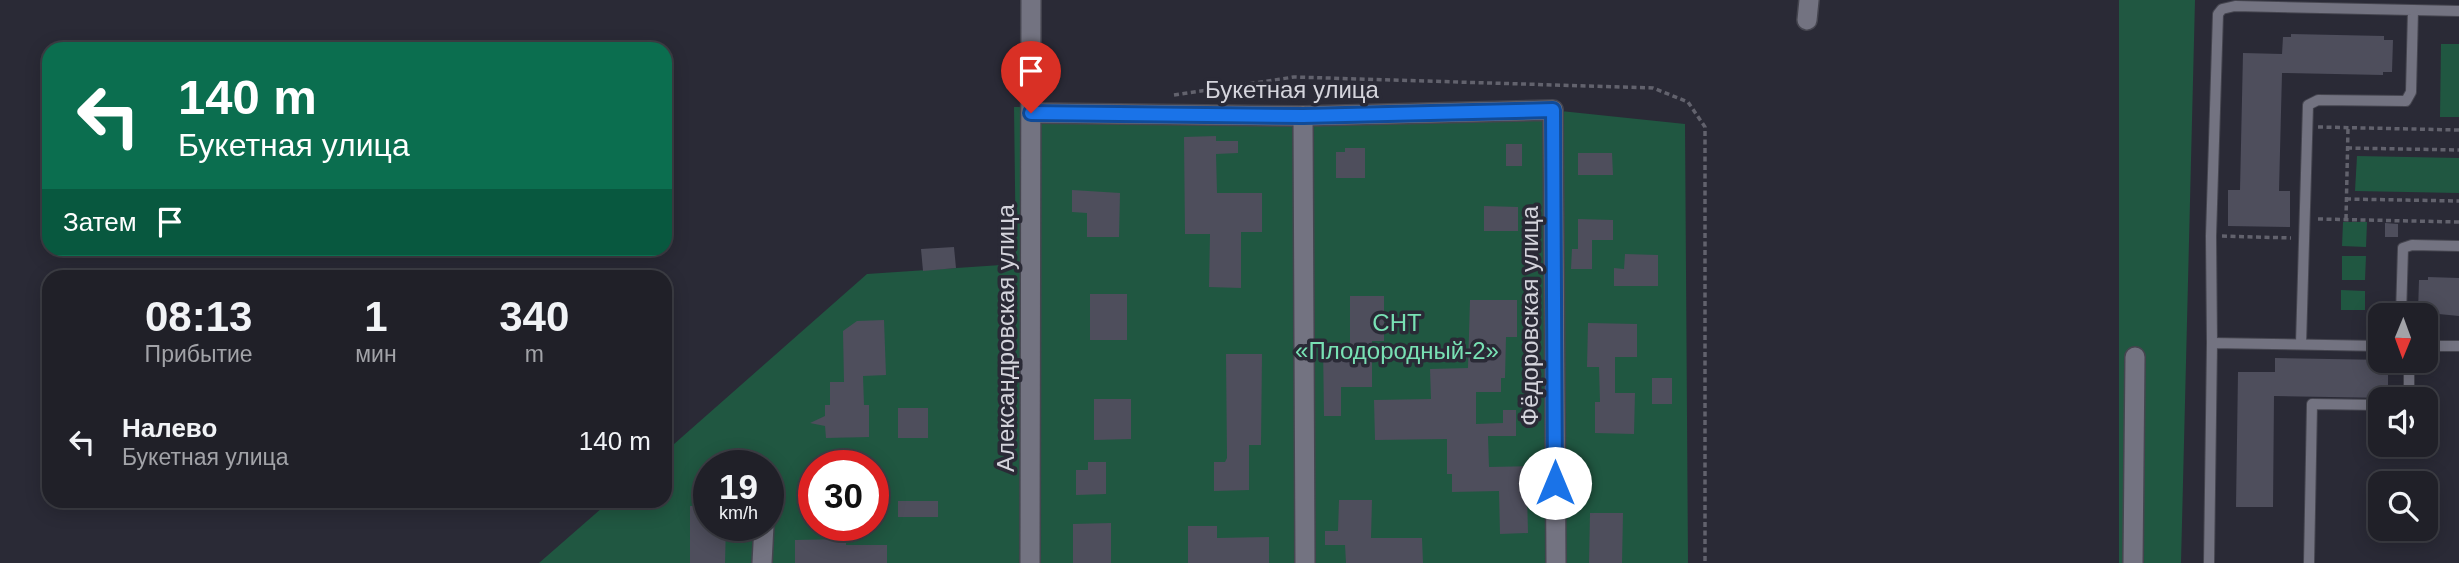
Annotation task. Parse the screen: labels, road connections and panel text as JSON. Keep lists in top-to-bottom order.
{
  "streets": {
    "street": ["Букетная улица", "Фёдоровская улица", "Александровская улица"]
  },
  "crossings": [
    ["Букетная улица", "Фёдоровская улица"],
    ["Букетная улица", "Александровская улица"]
  ],
  "parks": ["СНТ «Плодородный-2»"],
  "north": "bottom",
  "page": {
    "turn": ["140 m", "Букетная улица"],
    "then": "Затем",
    "eta": [
      "08:13",
      "Прибытие",
      "1",
      "мин",
      "340",
      "m"
    ],
    "list": [
      {
        "name": "Налево",
        "note": "Букетная улица",
        "value": "140 m"
      }
    ],
    "speed": "19 km/h",
    "limit": "30"
  }
}
